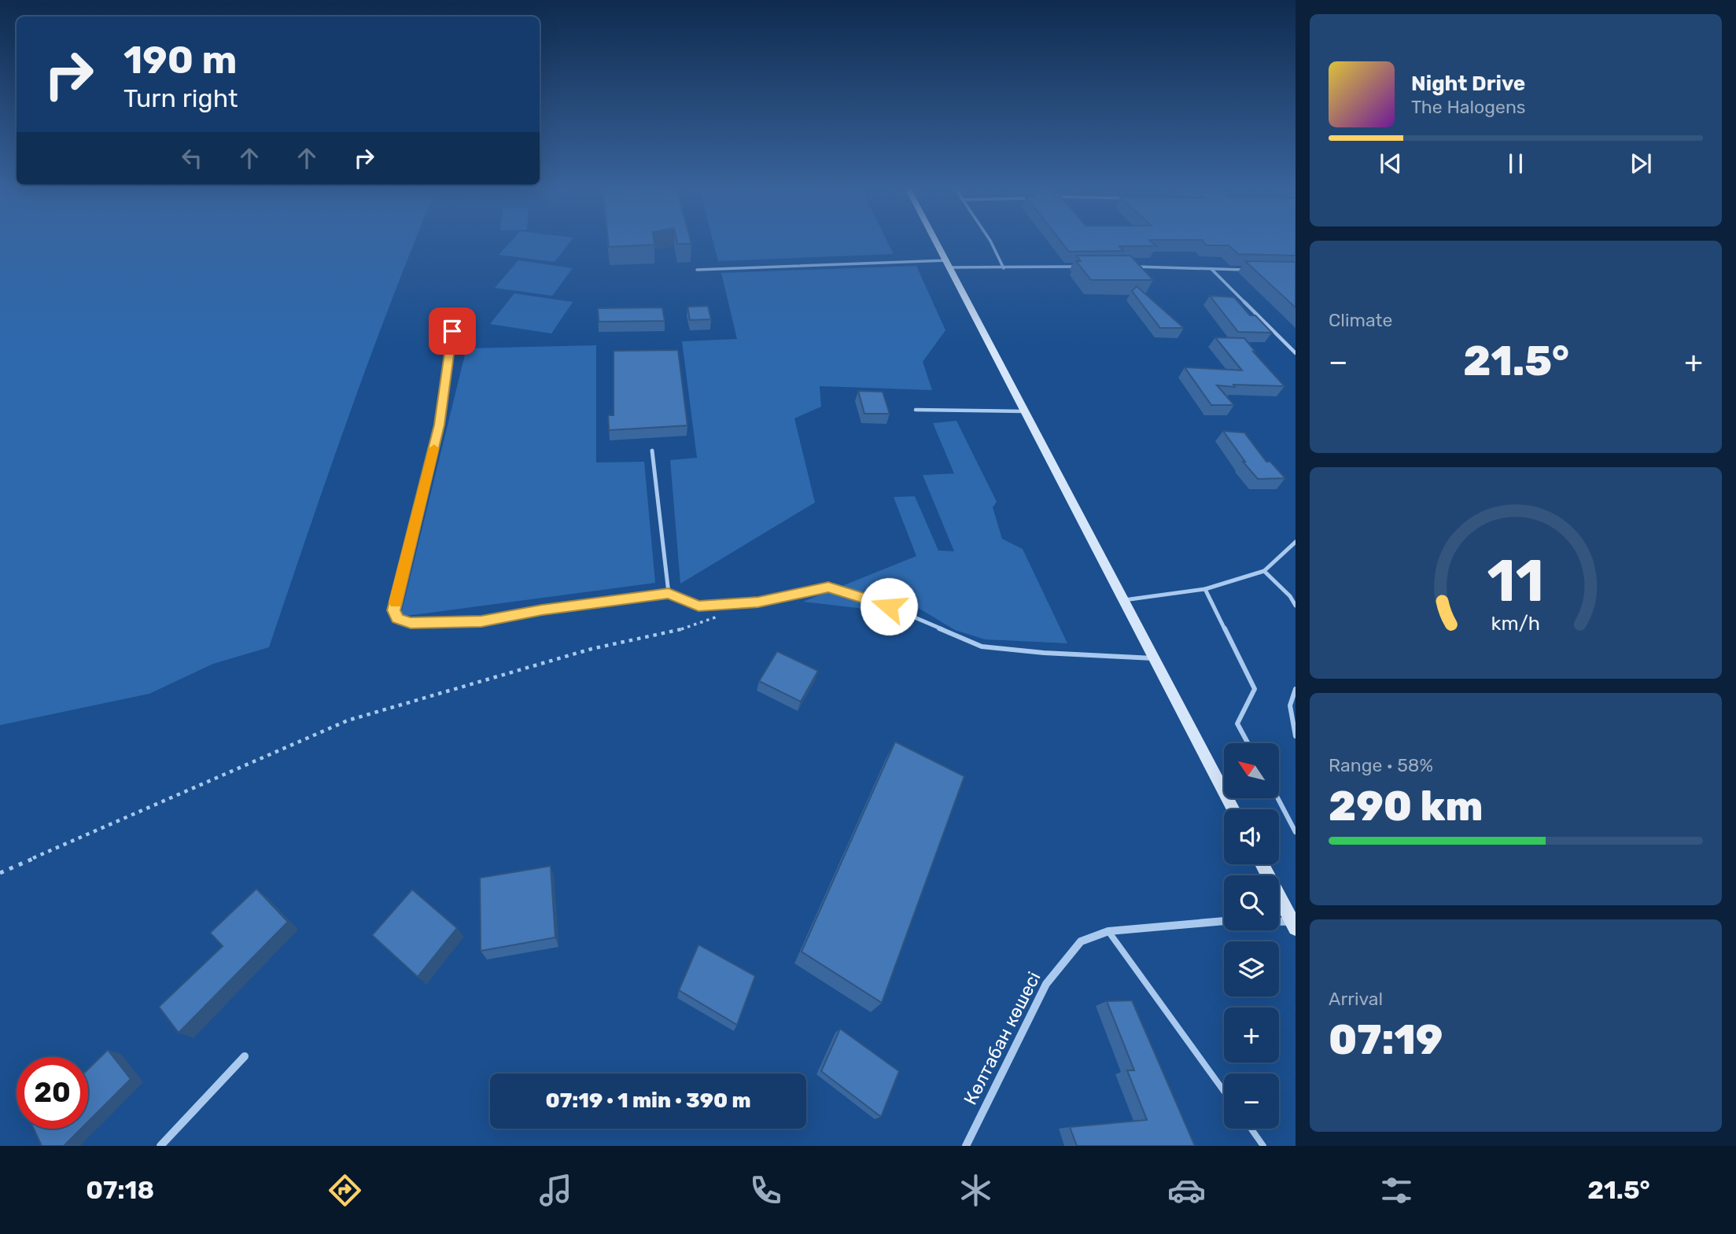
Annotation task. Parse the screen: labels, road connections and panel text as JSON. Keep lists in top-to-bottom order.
{
  "streets": {
    "street": ["Көлтабан көшесі"]
  },
  "north": "top left",
  "page": {
    "turn": ["190 m", "Turn right"],
    "song": ["Night Drive", "The Halogens"],
    "tile": [
      "Climate",
      ["Range · 58%", "290 km"],
      ["Arrival", "07:19"]
    ],
    "heat": ["−", "21.5°", "+"],
    "map_buttons": ["+", "−"],
    "limit": "20",
    "trip": "07:19 · 1 min · 390 m",
    "tabs": ["07:18", "21.5°"],
    "gauge": ["11", "km/h"]
  }
}
